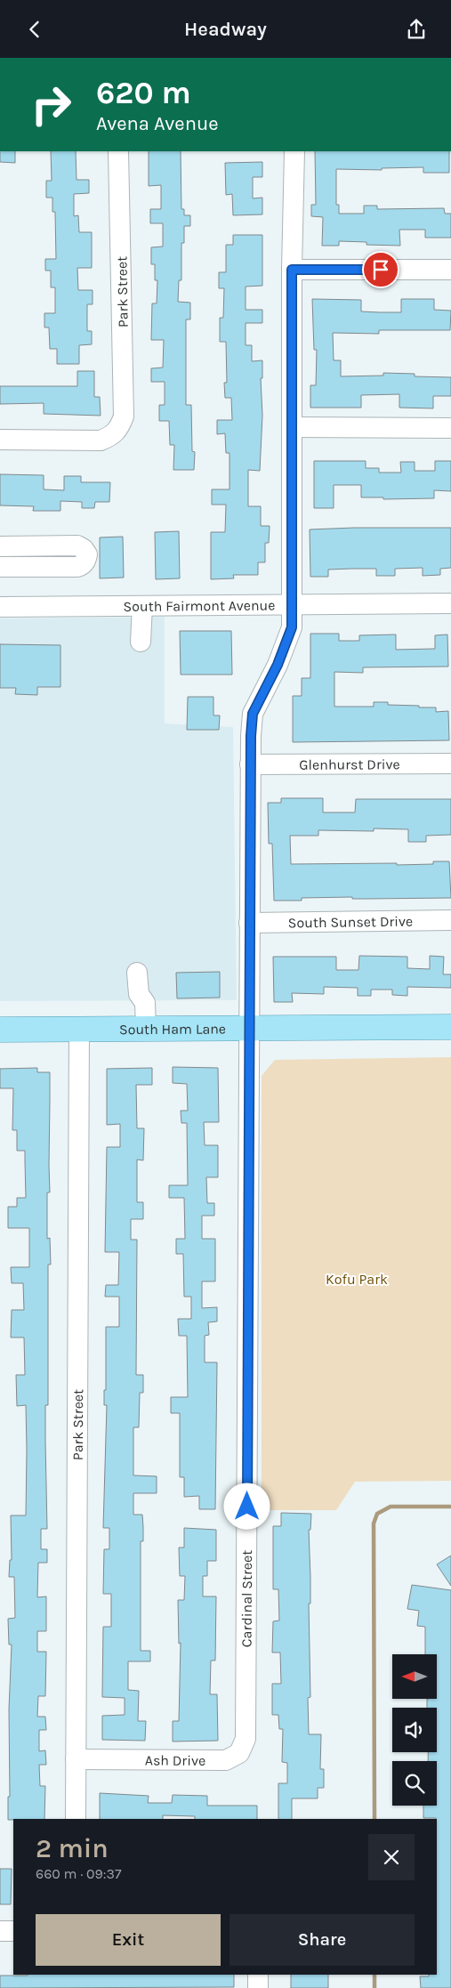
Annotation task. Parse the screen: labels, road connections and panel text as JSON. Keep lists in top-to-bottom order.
{
  "streets": {
    "main road": ["South Ham Lane"],
    "street": [
      "Park Street",
      "South Fairmont Avenue",
      "Glenhurst Drive",
      "South Sunset Drive",
      "Cardinal Street",
      "Ash Drive"
    ]
  },
  "crossings": [
    ["Park Street", "South Ham Lane"],
    ["Park Street", "Ash Drive"],
    ["South Fairmont Avenue", "Cardinal Street"],
    ["Glenhurst Drive", "Cardinal Street"],
    ["South Sunset Drive", "Cardinal Street"],
    ["South Ham Lane", "Cardinal Street"],
    ["Cardinal Street", "Ash Drive"]
  ],
  "parks": ["Kofu Park"],
  "north": "left",
  "page": {
    "header": "Headway",
    "turn": ["620 m", "Avena Avenue"],
    "heading": ["2 min", "660 m · 09:37"],
    "buttons": ["Exit", "Share"]
  }
}
